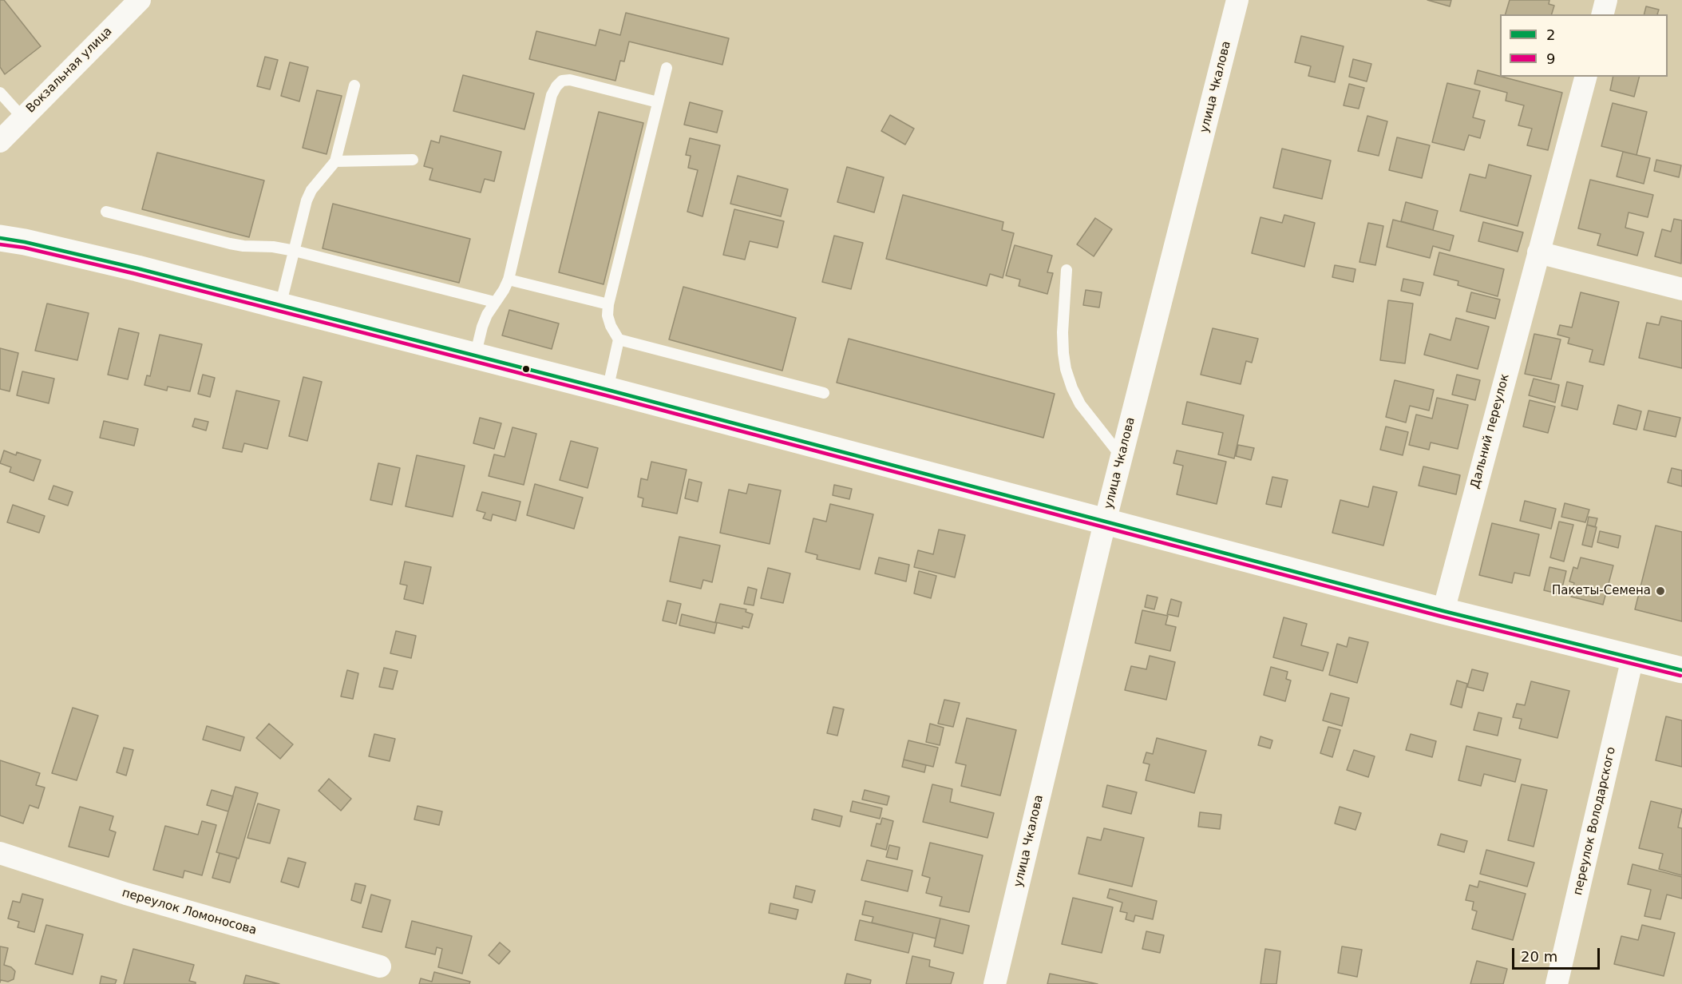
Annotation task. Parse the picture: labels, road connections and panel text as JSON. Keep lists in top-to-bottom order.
{
  "streets": {
    "street": [
      "Вокзальная улица",
      "улица Чкалова",
      "Дальний переулок",
      "переулок Володарского",
      "переулок Ломоносова"
    ]
  },
  "places": ["Пакеты-Семена"],
  "lines": ["transit line 2", "transit line 9"],
  "legend": ["2", "9"],
  "scale_bar": "20 m"
}
